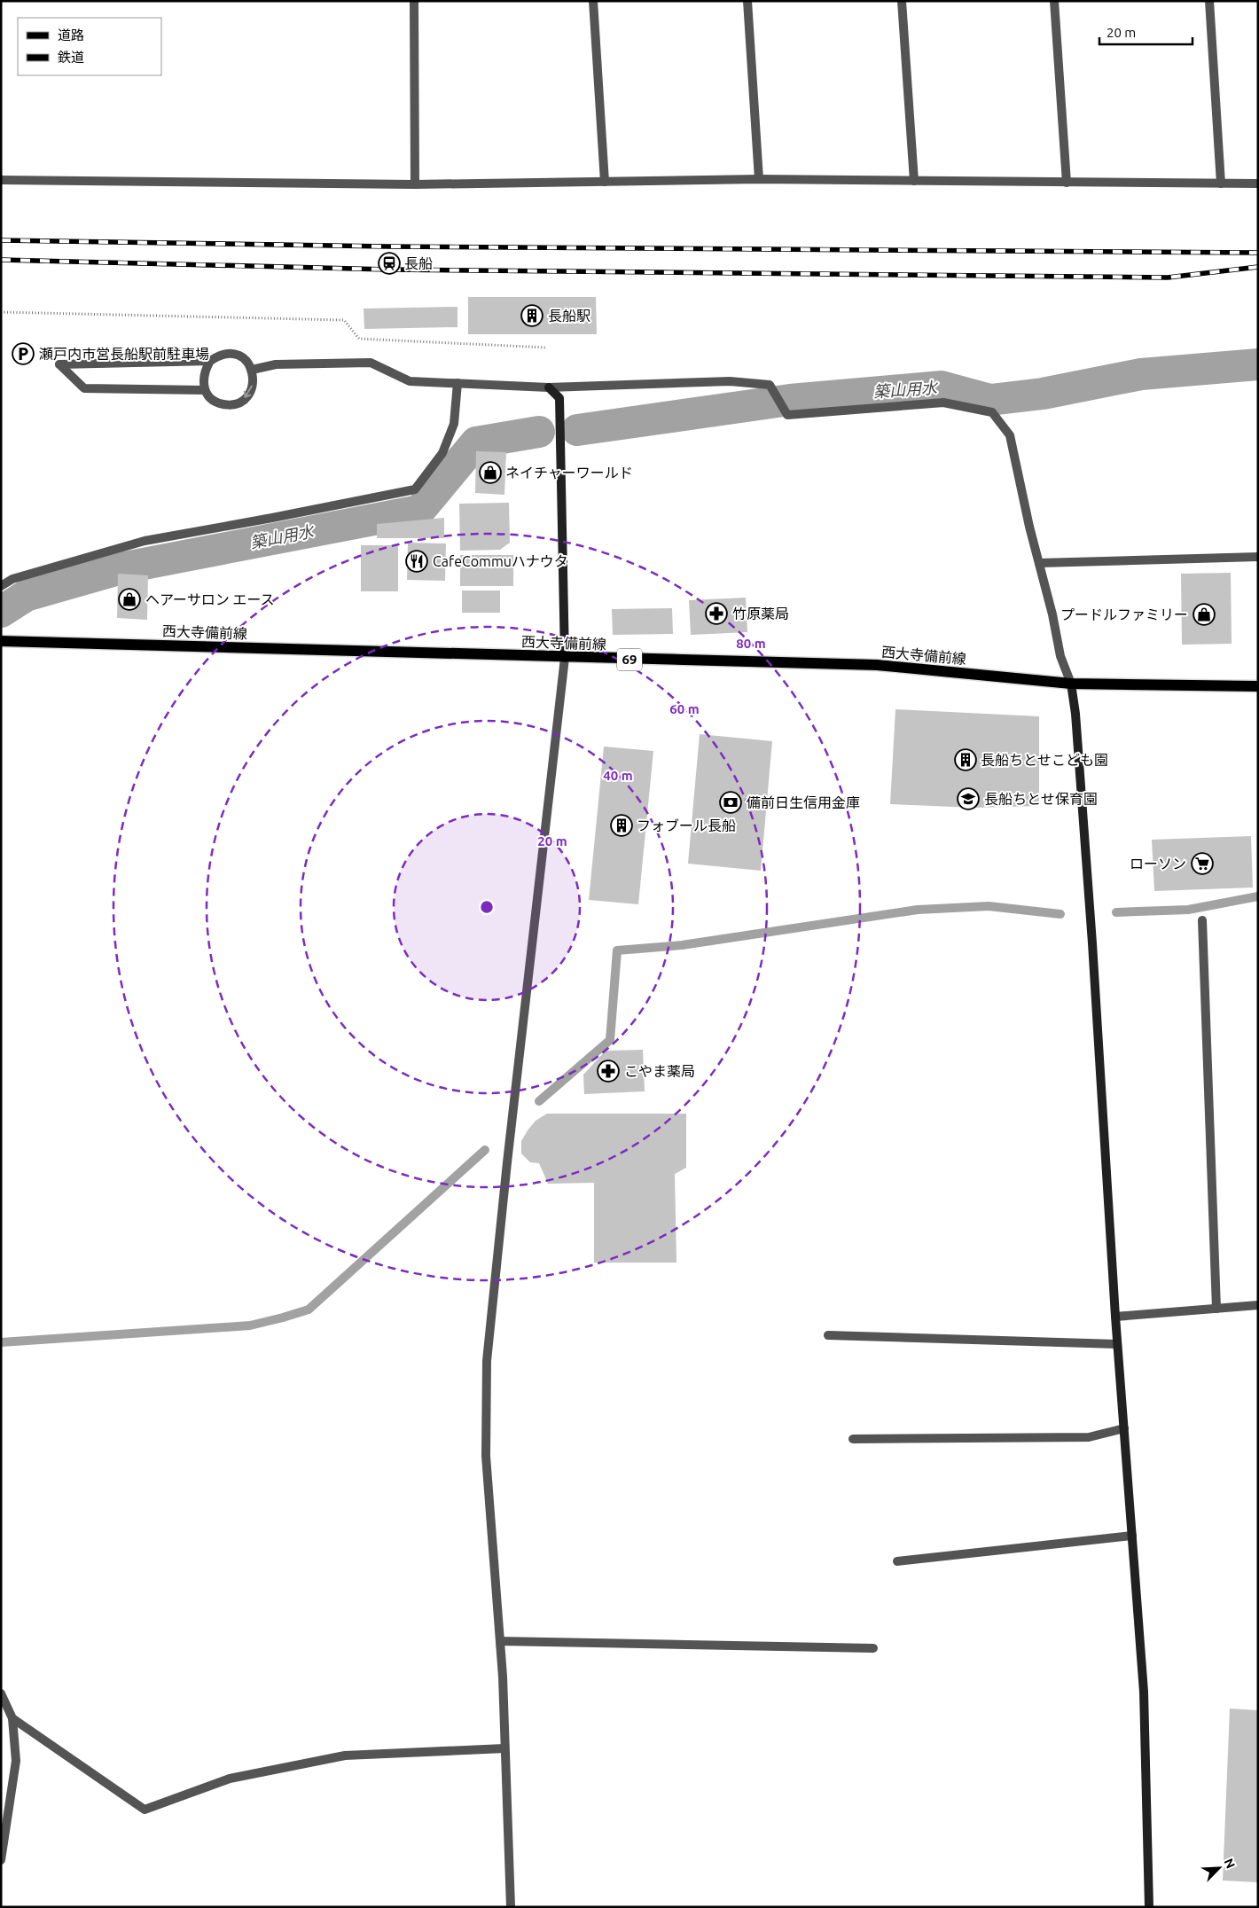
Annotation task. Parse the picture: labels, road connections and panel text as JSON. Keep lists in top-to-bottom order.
{
  "streets": {
    "main road": ["西大寺備前線", "69"]
  },
  "water": ["築山用水"],
  "places": {
    "station": ["長船"],
    "building": ["長船駅", "長船ちとせこども園", "フォブール長船"],
    "parking": ["瀬戸内市営長船駅前駐車場"],
    "shop": ["ネイチャーワールド", "ヘアーサロン エース", "プードルファミリー"],
    "restaurant": ["CafeCommuハナウタ"],
    "pharmacy": ["竹原薬局", "こやま薬局"],
    "school or university": ["長船ちとせ保育園"],
    "bank": ["備前日生信用金庫"],
    "supermarket": ["ローソン"]
  },
  "legend": ["道路", "鉄道"],
  "scale_bar": "20 m",
  "north": "top right",
  "rings": [
    "80 m",
    "60 m",
    "40 m",
    "20 m"
  ]
}
